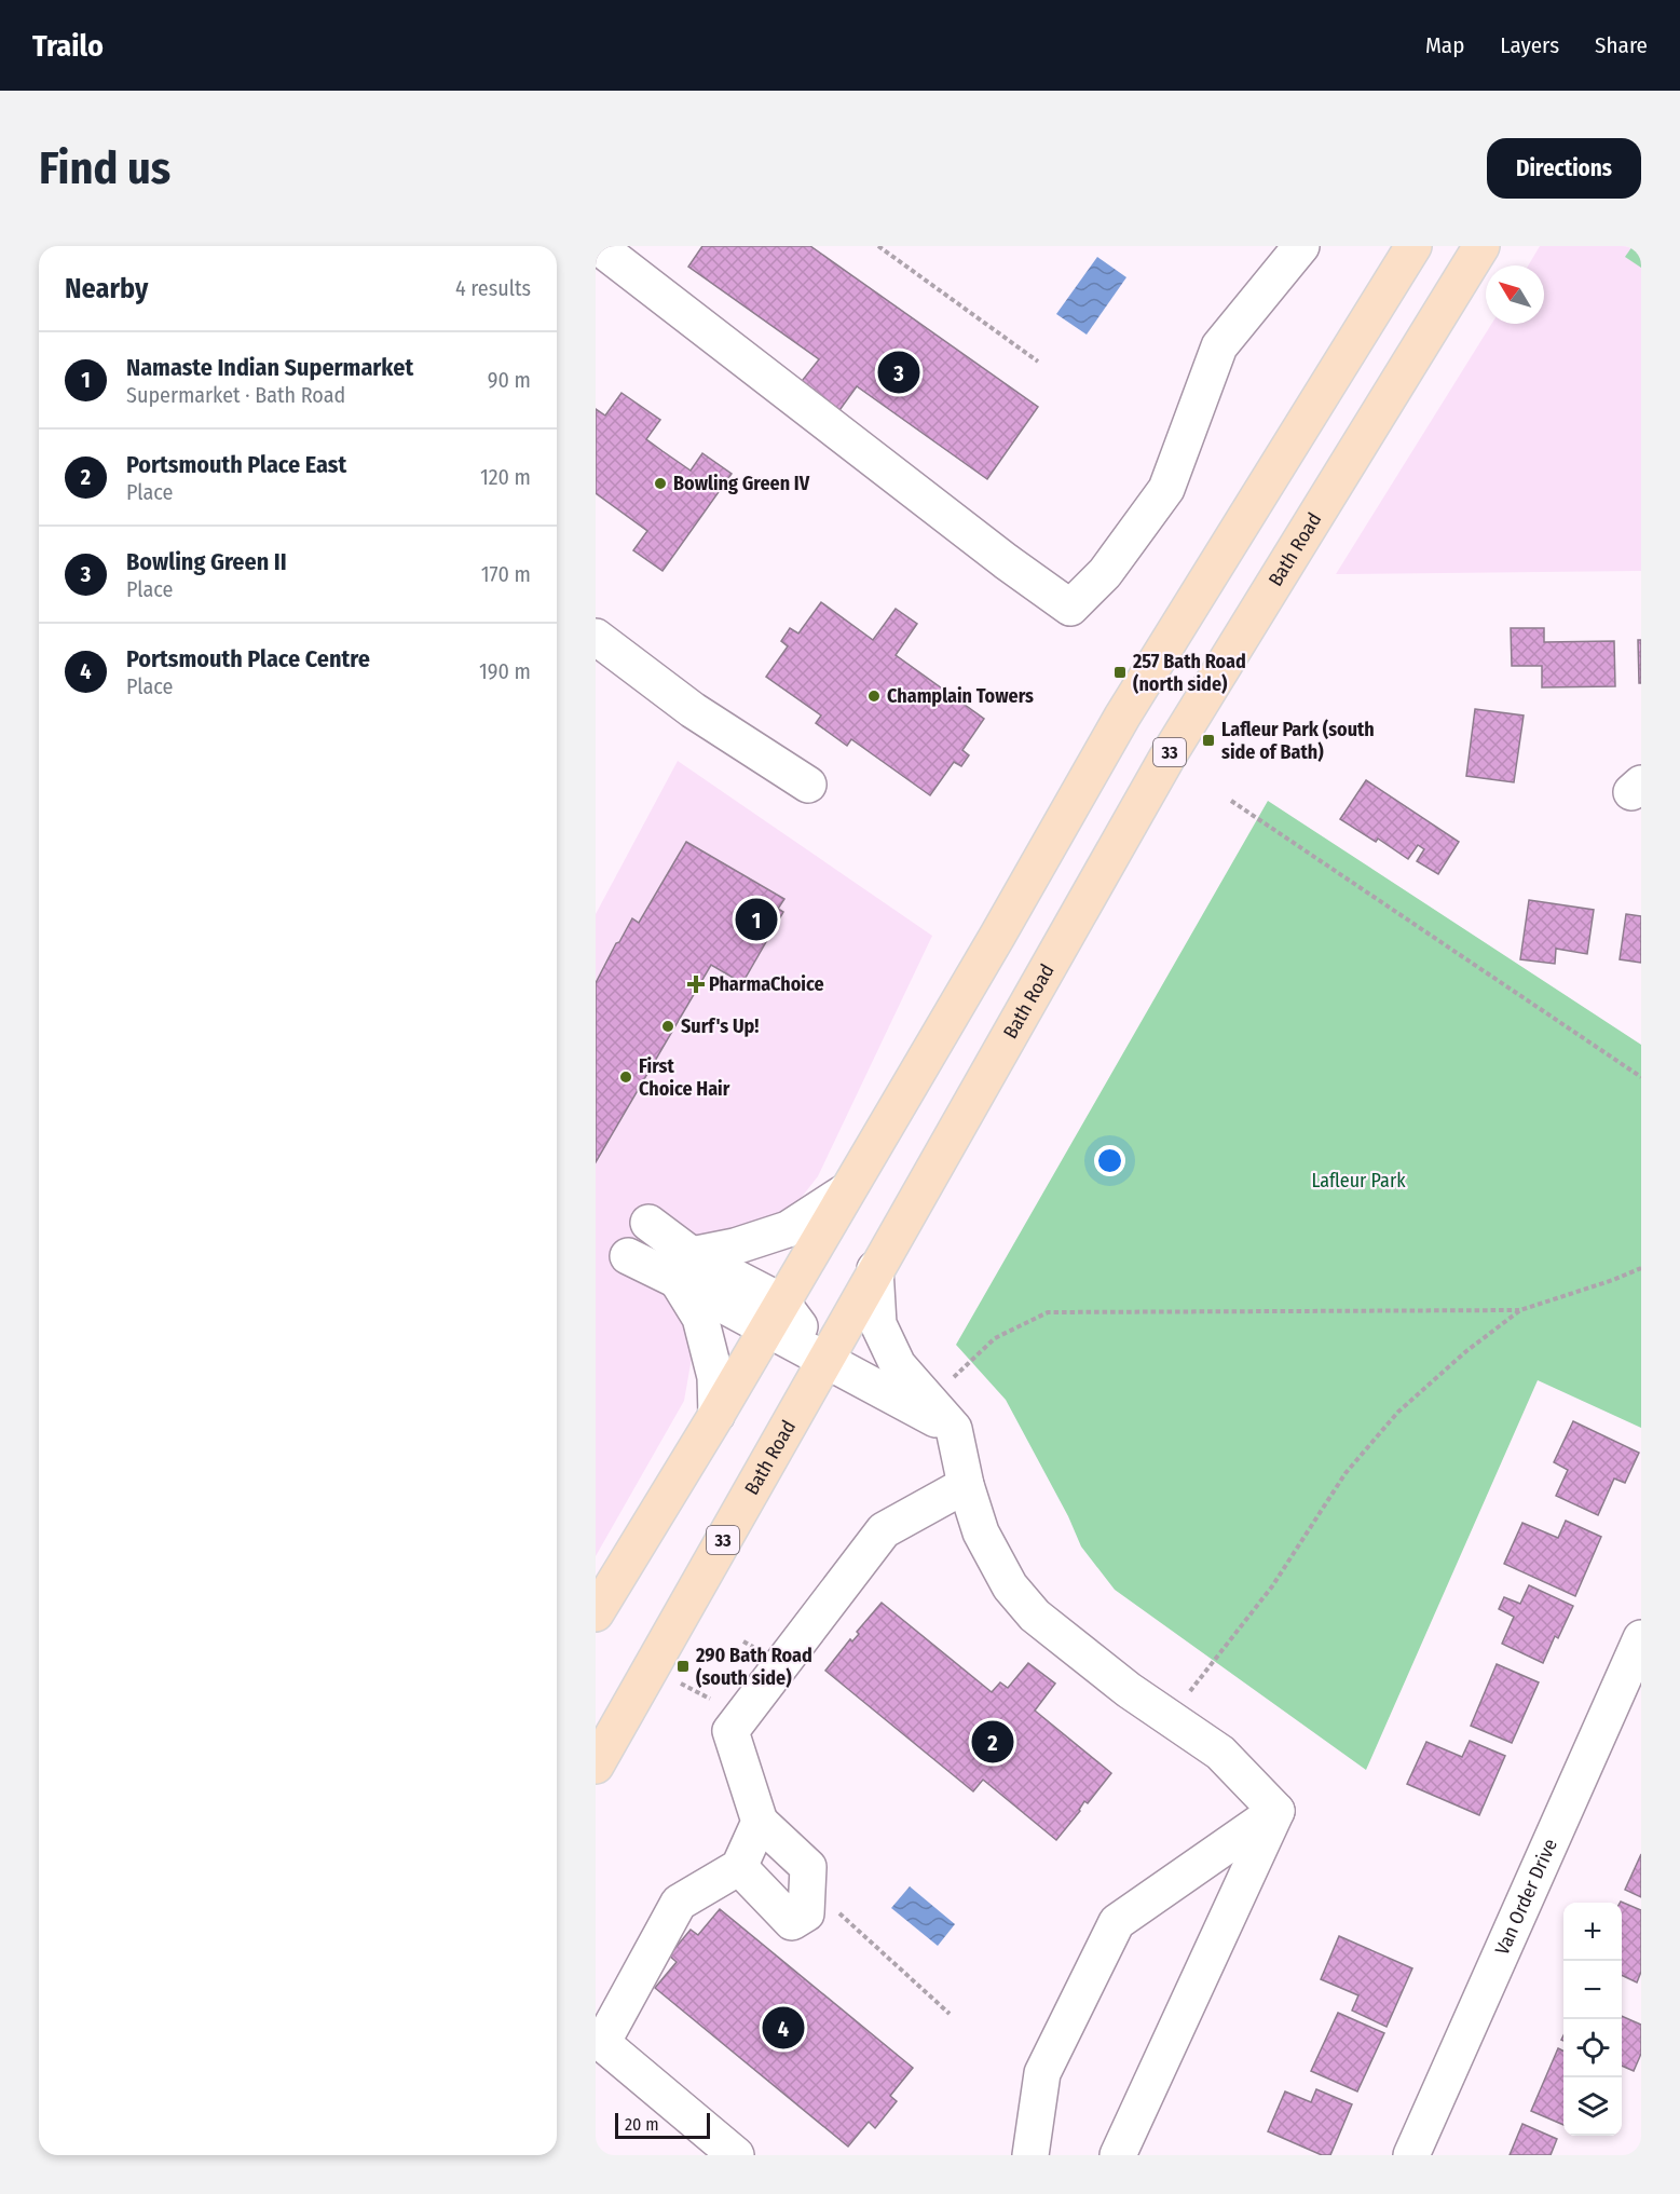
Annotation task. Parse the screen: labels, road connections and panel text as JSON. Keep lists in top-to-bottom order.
{
  "streets": {
    "main road": ["Bath Road", "33"],
    "street": ["Van Order Drive"]
  },
  "parks": ["Lafleur Park"],
  "places": {
    "other": [
      "Bowling Green IV",
      "Champlain Towers",
      "Surf's Up!",
      "First Choice Hair"
    ],
    "transit": ["257 Bath Road (north side)", "Lafleur Park (south side of Bath)", "290 Bath Road (south side)"],
    "health": ["PharmaChoice"]
  },
  "scale_bar": "20 m",
  "north": "top left",
  "page": {
    "header": "Trailo",
    "nav": ["Map", "Layers", "Share"],
    "buttons": "Directions",
    "title": "Find us",
    "heading": ["Nearby", "4 results"],
    "list": [
      {
        "mark": "1",
        "name": "Namaste Indian Supermarket",
        "note": "Supermarket · Bath Road",
        "value": "90 m"
      },
      {
        "mark": "2",
        "name": "Portsmouth Place East",
        "note": "Place",
        "value": "120 m"
      },
      {
        "mark": "3",
        "name": "Bowling Green II",
        "note": "Place",
        "value": "170 m"
      },
      {
        "mark": "4",
        "name": "Portsmouth Place Centre",
        "note": "Place",
        "value": "190 m"
      }
    ],
    "pins": [
      "3",
      "1",
      "2",
      "4"
    ],
    "map_buttons": ["+", "−"],
    "scale": "20 m"
  }
}
